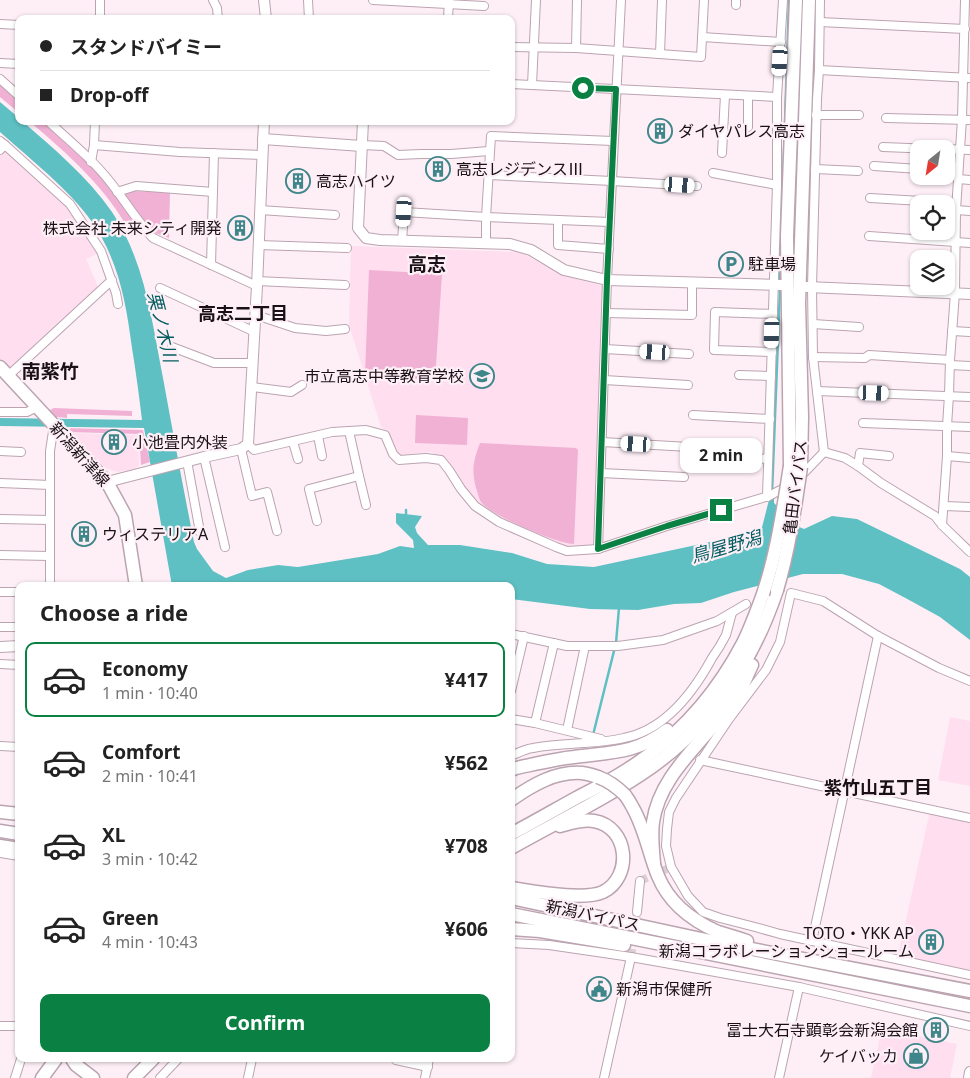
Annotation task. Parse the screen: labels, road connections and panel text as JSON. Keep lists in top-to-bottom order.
{
  "streets": {
    "main road": ["新潟新津線", "亀田バイパス", "新潟バイパス"]
  },
  "districts": [
    "高志",
    "高志二丁目",
    "南紫竹",
    "紫竹山五丁目"
  ],
  "water": ["栗ノ木川", "鳥屋野潟"],
  "places": {
    "building": [
      "ダイヤパレス高志",
      "高志レジデンスⅢ",
      "高志ハイツ",
      "株式会社 未来シティ開発",
      "小池畳内外装",
      "ウィステリアA",
      "TOTO・YKK AP 新潟コラボレーションショールーム",
      "冨士大石寺顕彰会新潟会館"
    ],
    "parking": ["駐車場"],
    "school or university": ["市立高志中等教育学校"],
    "public building": ["新潟市保健所"],
    "shop": ["ケイバッカ"]
  },
  "north": "bottom left",
  "page": {
    "banner": ["スタンドバイミー", "Drop-off"],
    "bubble": "2 min",
    "heading": "Choose a ride",
    "list": [
      {
        "name": "Economy",
        "note": "1 min · 10:40",
        "value": "¥417"
      },
      {
        "name": "Comfort",
        "note": "2 min · 10:41",
        "value": "¥562"
      },
      {
        "name": "XL",
        "note": "3 min · 10:42",
        "value": "¥708"
      },
      {
        "name": "Green",
        "note": "4 min · 10:43",
        "value": "¥606"
      }
    ],
    "buttons": "Confirm"
  }
}
